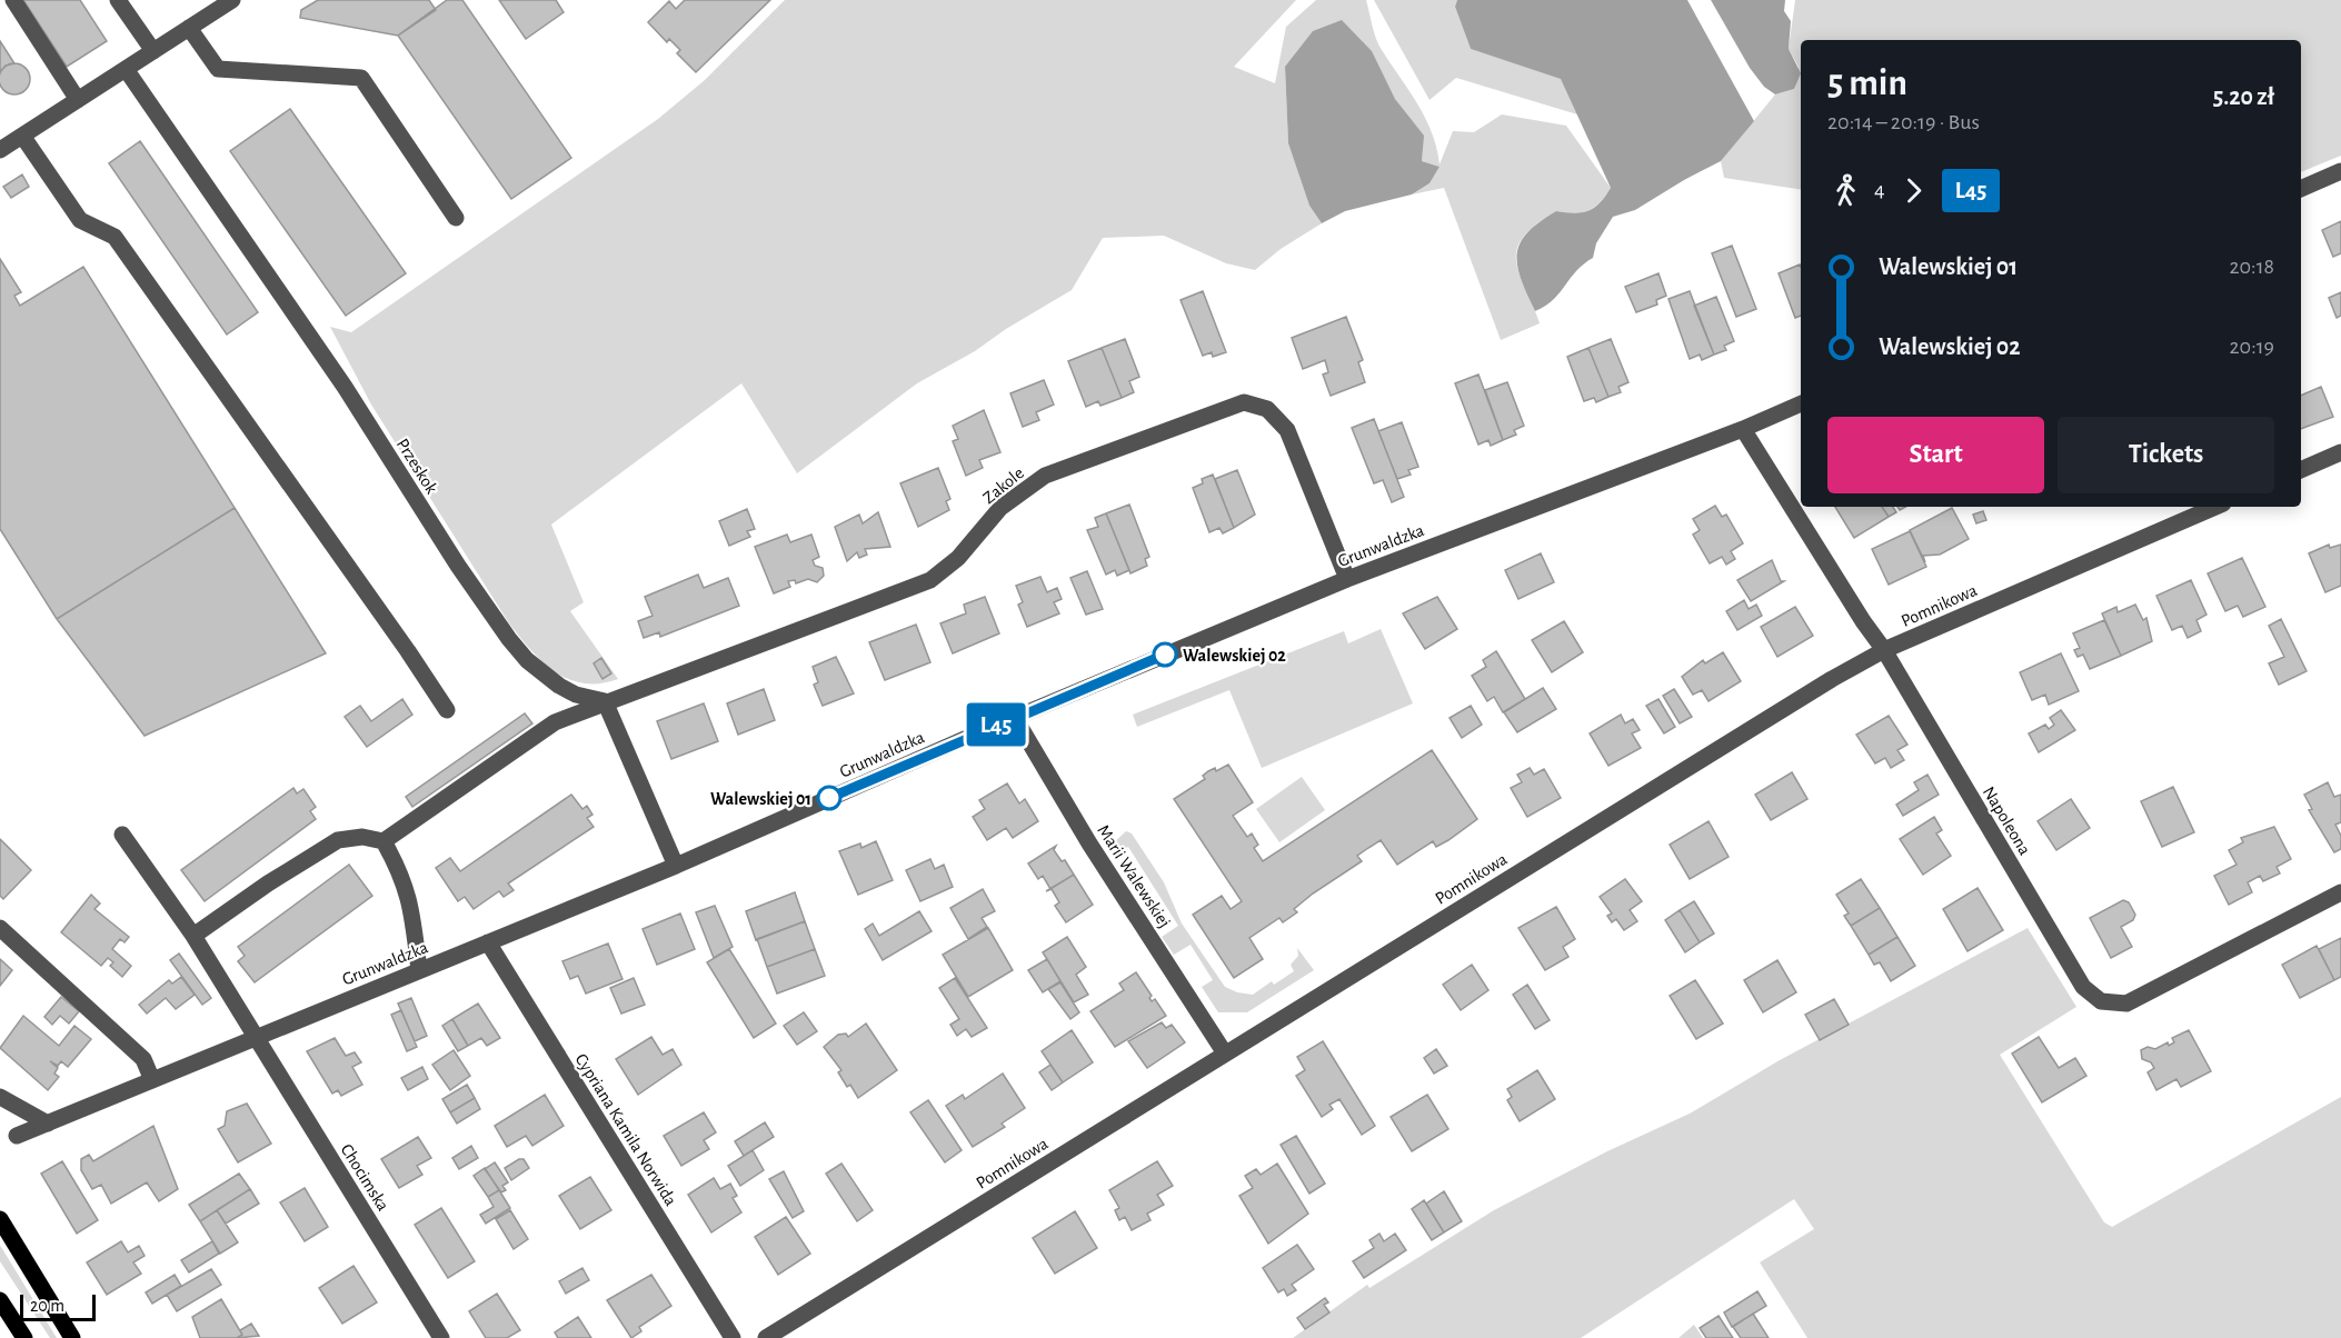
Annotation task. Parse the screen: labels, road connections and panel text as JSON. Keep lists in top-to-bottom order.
{
  "streets": {
    "street": [
      "Przeskok",
      "Zakole",
      "Grunwaldzka",
      "Pomnikowa",
      "Napoleona",
      "Marii Walewskiej",
      "Cypriana Kamila Norwida",
      "Chocimska"
    ]
  },
  "crossings": [
    ["Przeskok", "Zakole"],
    ["Zakole", "Grunwaldzka"],
    ["Grunwaldzka", "Napoleona"],
    ["Grunwaldzka", "Marii Walewskiej"],
    ["Grunwaldzka", "Cypriana Kamila Norwida"],
    ["Grunwaldzka", "Chocimska"],
    ["Pomnikowa", "Napoleona"],
    ["Pomnikowa", "Marii Walewskiej"]
  ],
  "places": ["Walewskiej 02", "Walewskiej 01"],
  "lines": ["bus line L45"],
  "scale_bar": "20 m",
  "page": {
    "on_map": "L45",
    "heading": ["5 min", "20:14 – 20:19 · Bus", "5.20 zł"],
    "legs": ["4", "L45"],
    "list": [
      {
        "name": "Walewskiej 01",
        "value": "20:18"
      },
      {
        "name": "Walewskiej 02",
        "value": "20:19"
      }
    ],
    "buttons": ["Start", "Tickets"],
    "scale": "20 m"
  }
}
